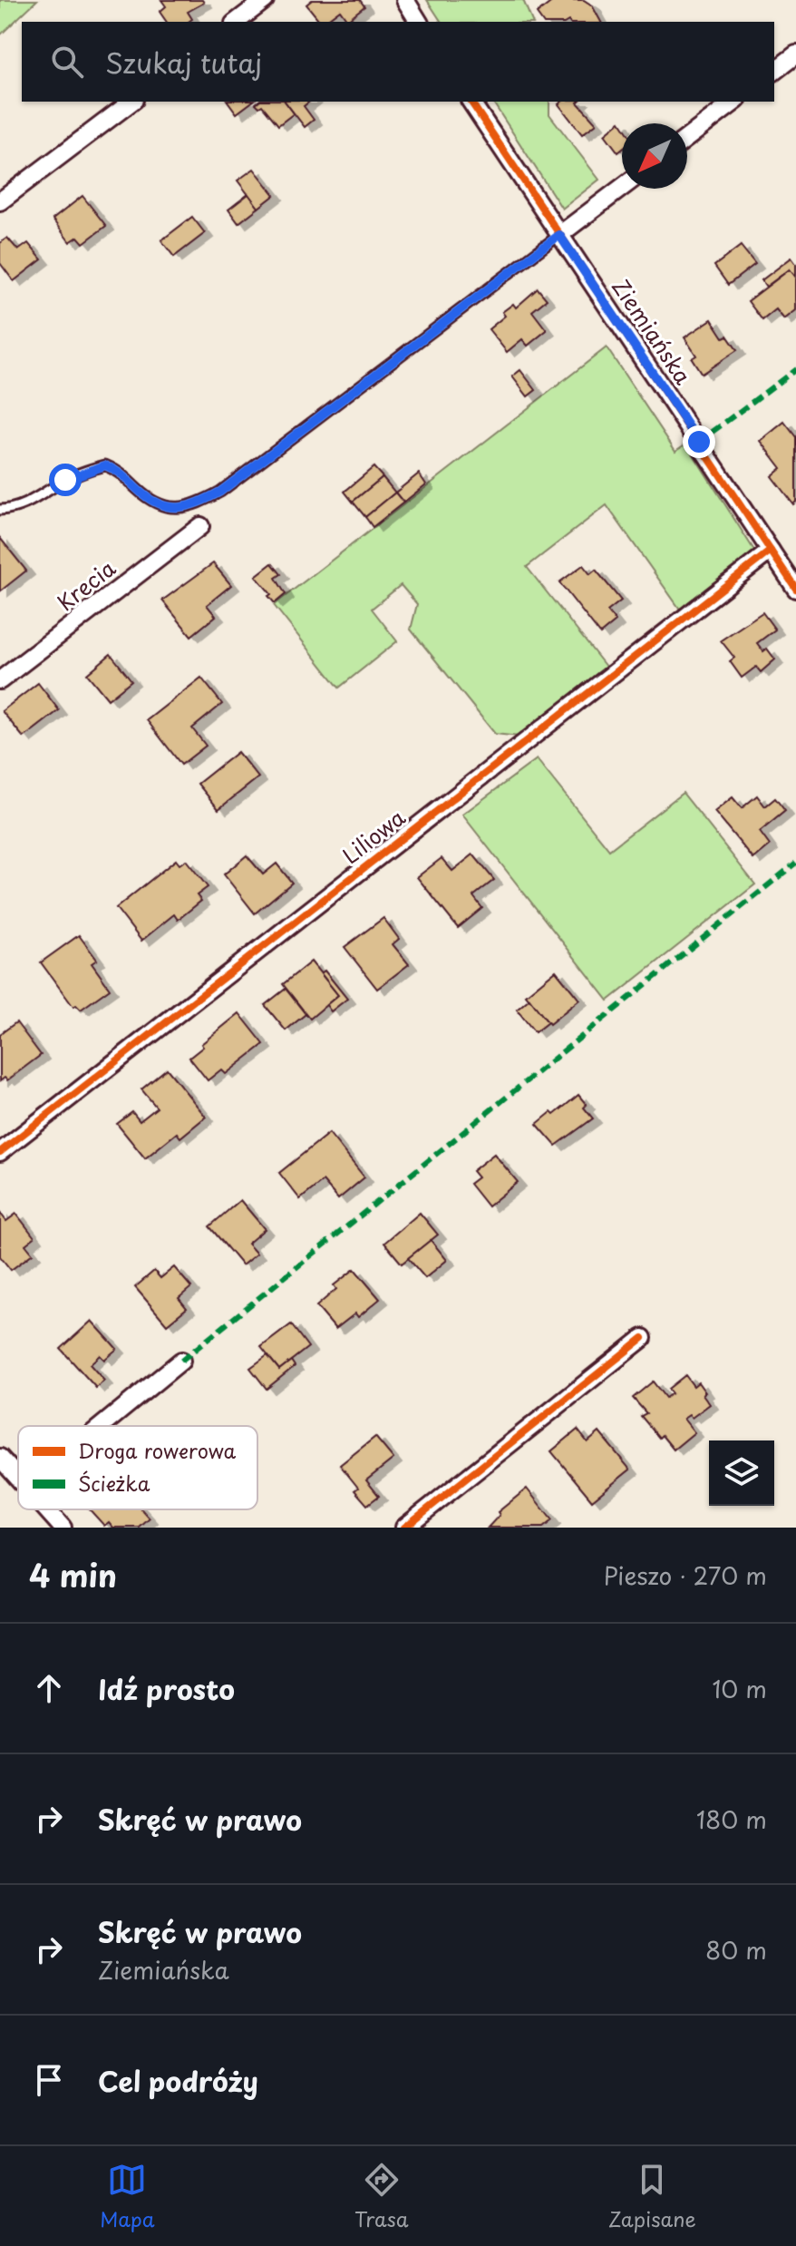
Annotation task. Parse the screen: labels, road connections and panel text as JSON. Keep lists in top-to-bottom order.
{
  "streets": {
    "street": ["Ziemiańska", "Krecia", "Liliowa"]
  },
  "crossings": [
    ["Ziemiańska", "Liliowa"]
  ],
  "legend": ["Droga rowerowa", "Ścieżka"],
  "north": "bottom left",
  "page": {
    "search": "Szukaj tutaj",
    "heading": ["4 min", "Pieszo · 270 m"],
    "list": [
      ["Idź prosto", "10 m"],
      ["Skręć w prawo", "180 m"],
      ["Skręć w prawo", "Ziemiańska", "80 m"],
      "Cel podróży"
    ],
    "nav": ["Mapa", "Trasa", "Zapisane"]
  }
}
